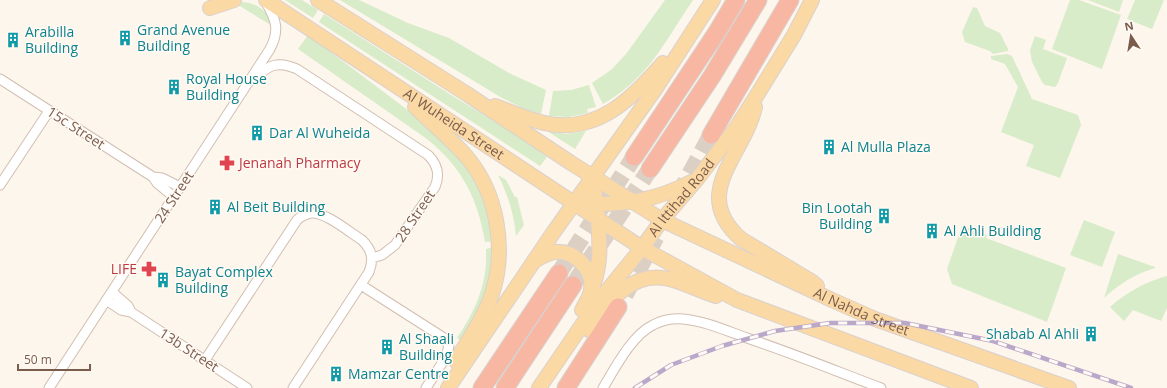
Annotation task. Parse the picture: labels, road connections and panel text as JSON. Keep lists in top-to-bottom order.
{
  "streets": {
    "main road": ["Al Wuheida Street", "Al Ittihad Road", "Al Nahda Street"],
    "street": [
      "15c Street",
      "24 Street",
      "28 Street",
      "13b Street"
    ]
  },
  "crossings": [
    ["Al Wuheida Street", "24 Street"],
    ["Al Wuheida Street", "Al Ittihad Road"],
    ["15c Street", "24 Street"],
    ["24 Street", "28 Street"],
    ["24 Street", "13b Street"],
    ["Al Ittihad Road", "Al Nahda Street"]
  ],
  "places": {
    "building": [
      "Grand Avenue Building",
      "Arabilla Building",
      "Royal House Building",
      "Dar Al Wuheida",
      "Al Mulla Plaza",
      "Al Beit Building",
      "Bin Lootah Building",
      "Al Ahli Building",
      "Bayat Complex Building",
      "Shabab Al Ahli",
      "Al Shaali Building",
      "Mamzar Centre"
    ],
    "pharmacy": ["Jenanah Pharmacy", "LIFE"]
  },
  "scale_bar": "50 m",
  "north": "top"
}
